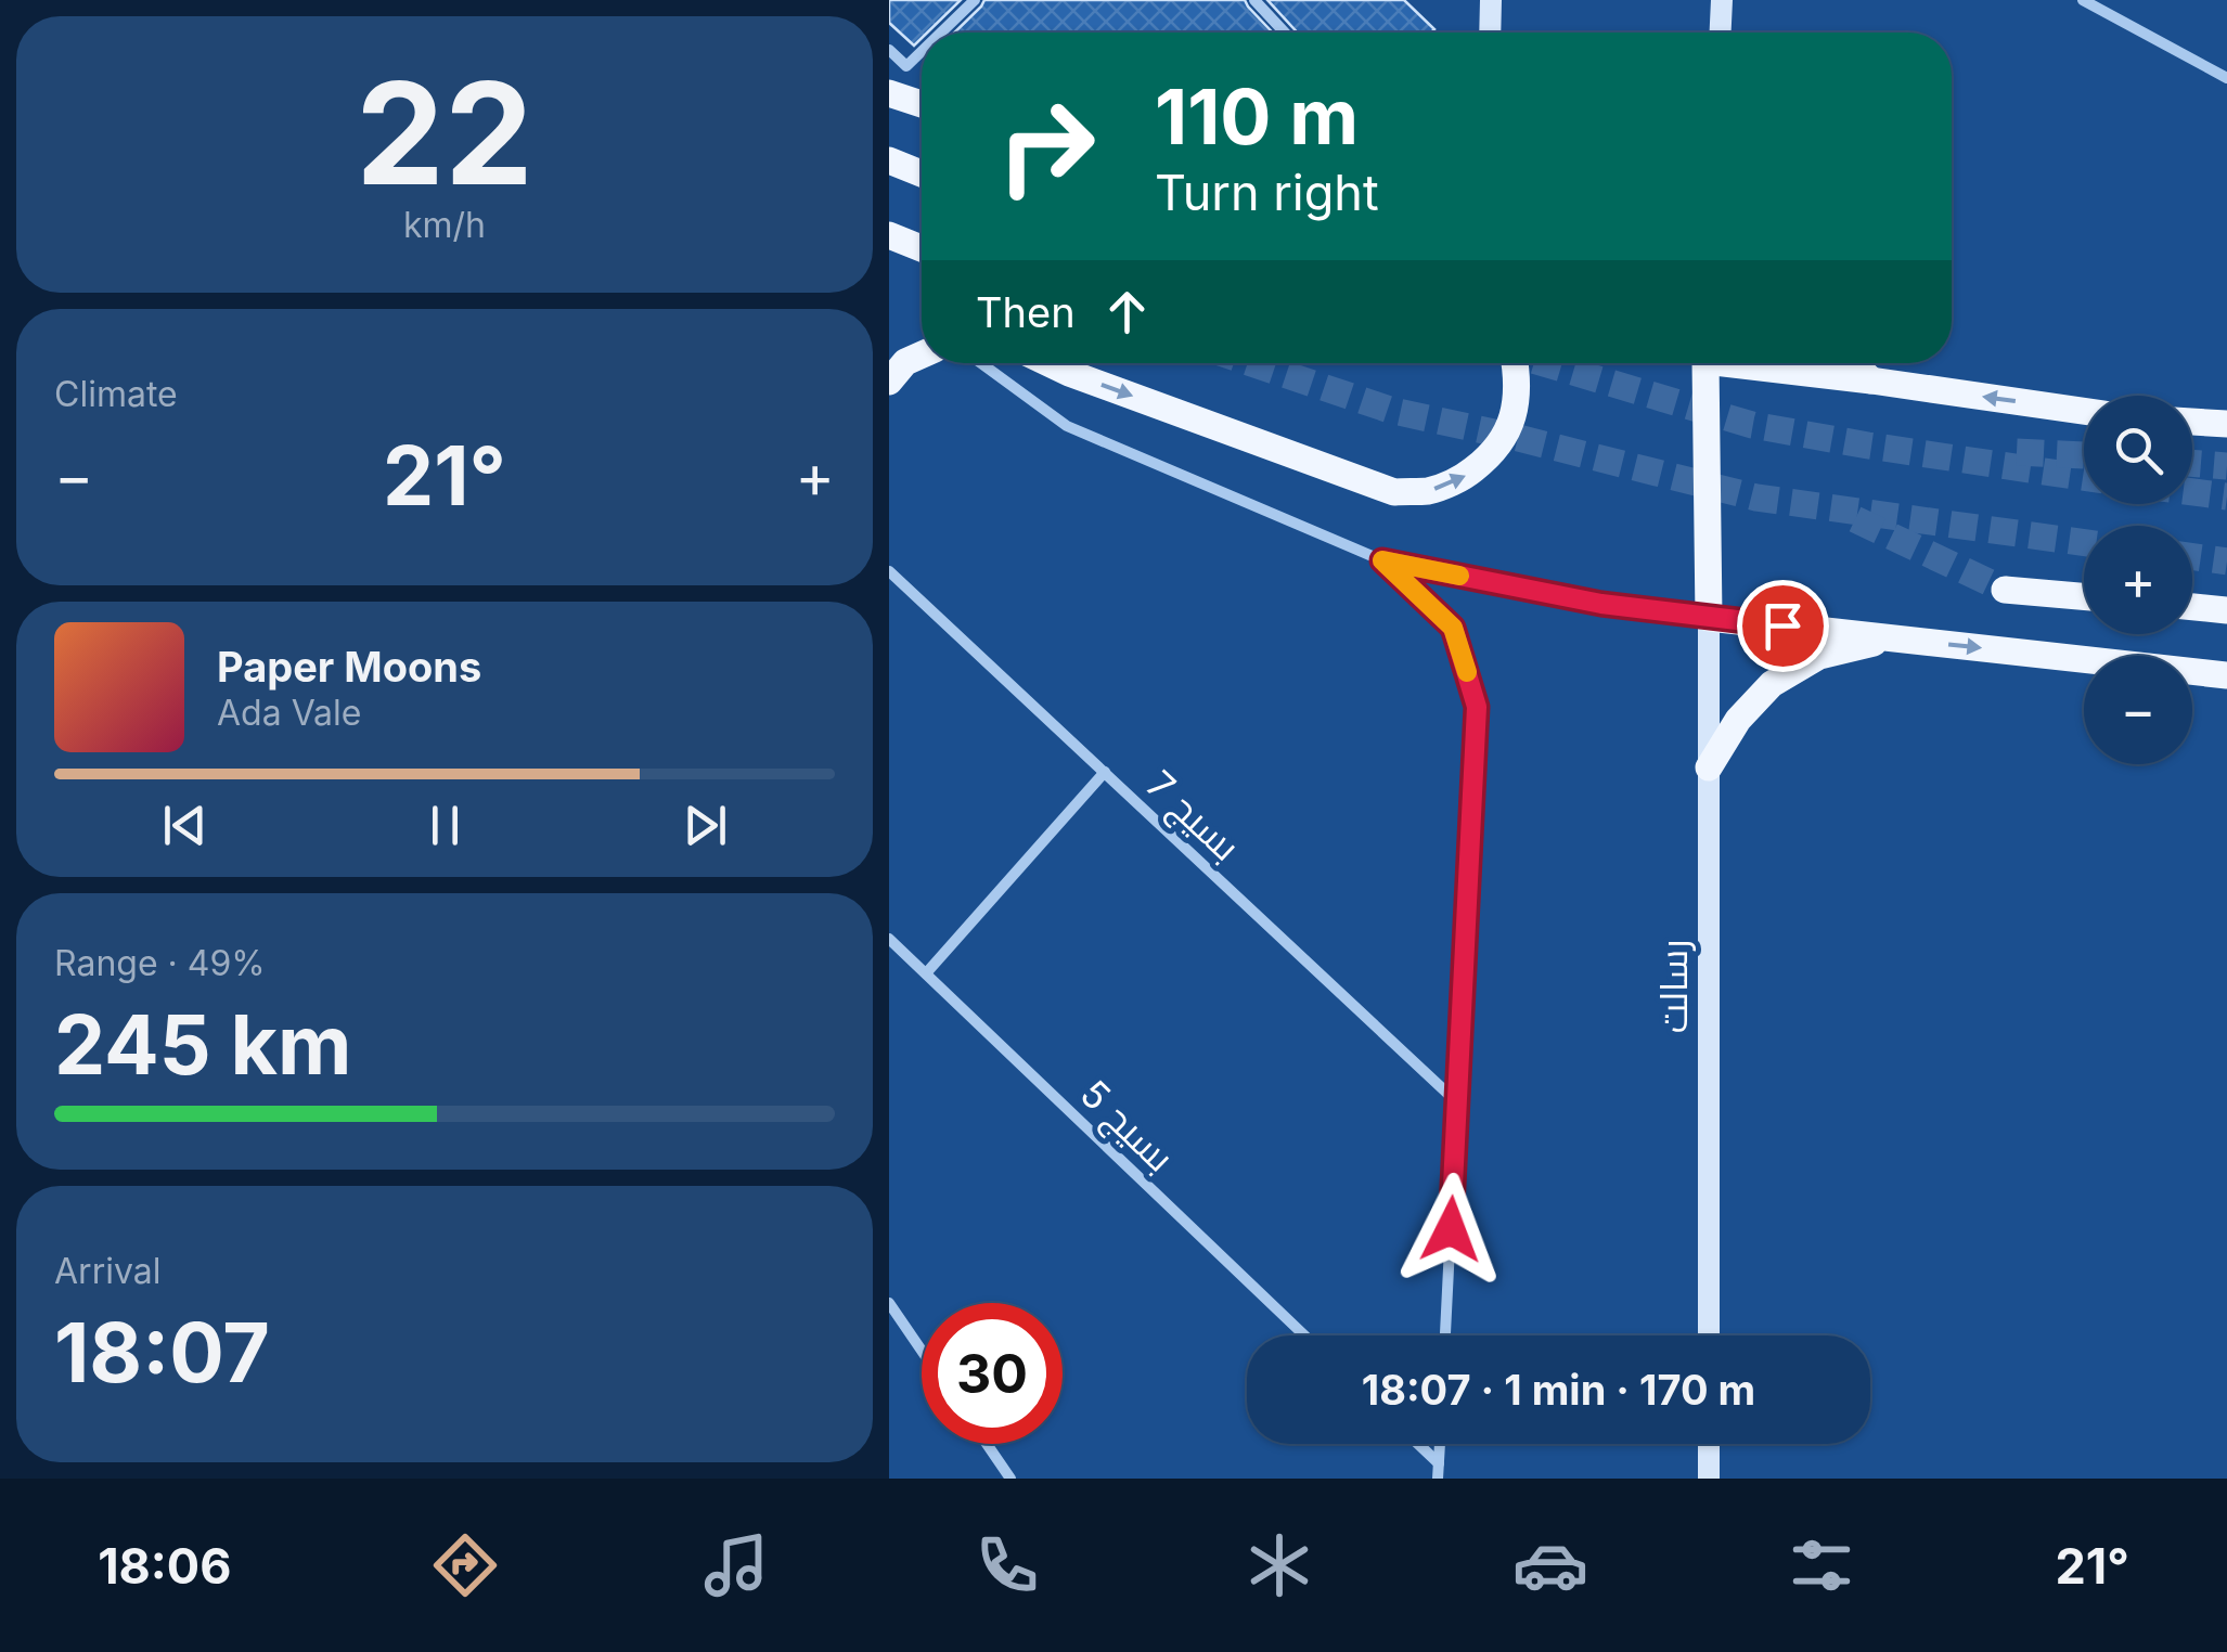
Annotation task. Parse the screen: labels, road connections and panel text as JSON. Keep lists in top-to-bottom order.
{
  "streets": {
    "main road": ["رسالت"],
    "street": ["بسیج 7", "بسیج 5"]
  },
  "page": {
    "tile": [
      ["22", "km/h"],
      "Climate",
      ["Range · 49%", "245 km"],
      ["Arrival", "18:07"]
    ],
    "turn": ["110 m", "Turn right"],
    "then": "Then",
    "map_buttons": ["+", "−"],
    "heat": ["−", "21°", "+"],
    "song": ["Paper Moons", "Ada Vale"],
    "limit": "30",
    "trip": "18:07 · 1 min · 170 m",
    "tabs": ["18:06", "21°"]
  }
}
